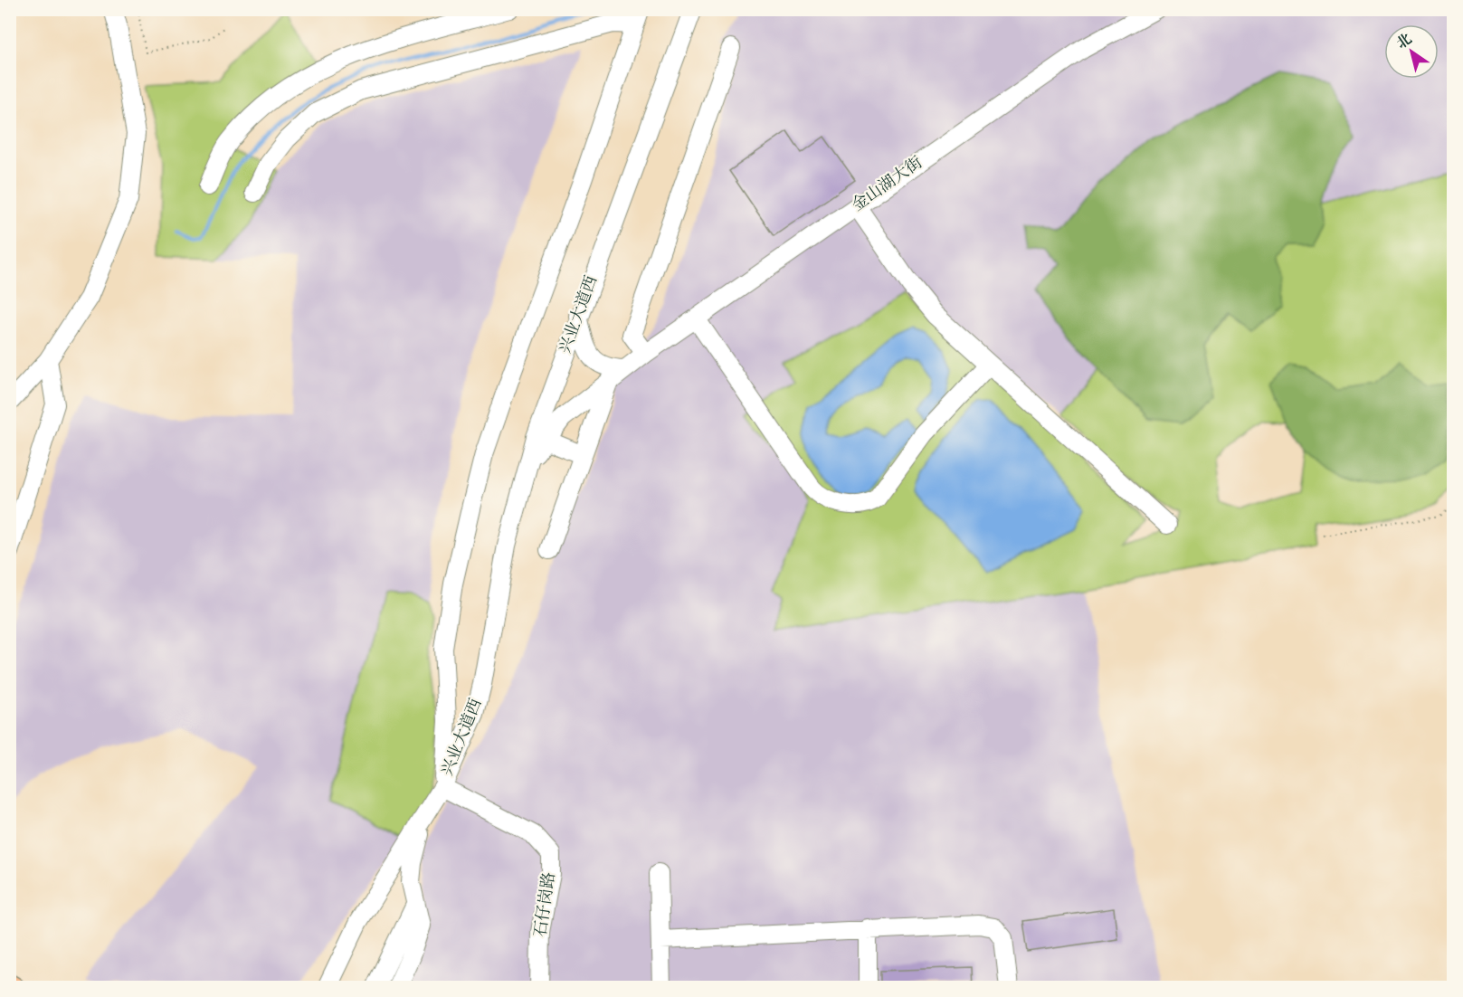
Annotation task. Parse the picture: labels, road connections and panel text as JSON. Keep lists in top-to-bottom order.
{
  "streets": {
    "street": ["金山湖大街", "兴业大道西", "石仔岗路"]
  },
  "crossings": [
    ["金山湖大街", "兴业大道西"],
    ["兴业大道西", "石仔岗路"]
  ],
  "north": "top left"
}
